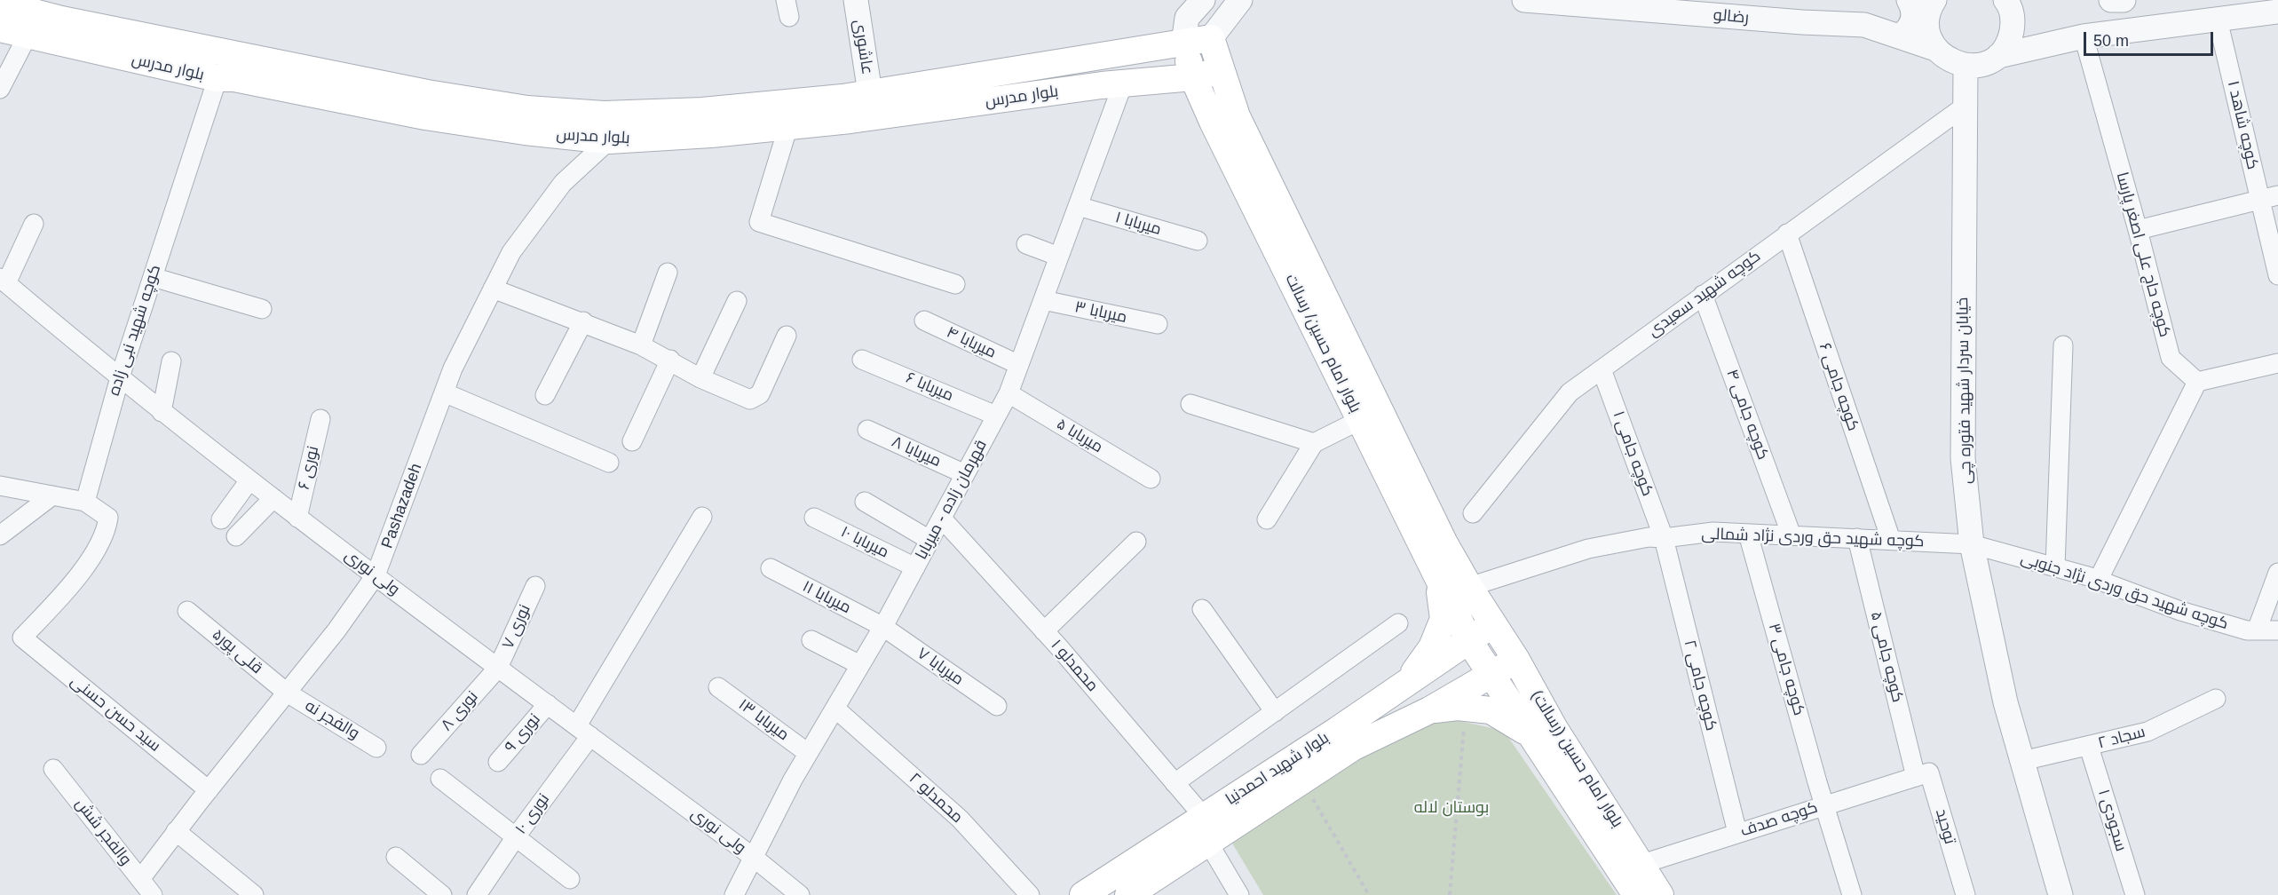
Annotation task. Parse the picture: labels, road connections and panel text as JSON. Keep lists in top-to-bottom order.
{
  "streets": {
    "main road": [
      "بلوار مدرس",
      "بلوار امام حسین/ رسالت",
      "بلوار امام حسین (رسالت)",
      "بلوار شهید احمدنیا"
    ],
    "street": [
      "رضالو",
      "عاشوری",
      "کوچه شاهد ۱",
      "میربابا ۱",
      "کوچه حاج علی اصغر پارسا",
      "کوچه شهید سعیدی",
      "میربابا ۳",
      "کوچه شهید نبی زاده",
      "میربابا ۴",
      "میربابا ۶",
      "کوچه جامی ۶",
      "خیابان سردار شهید فتوره چی",
      "کوچه جامی ۴",
      "میربابا ۵",
      "میربابا ۸",
      "کوچه جامی ۱",
      "نوری ۶",
      "قهرمان زاده - میربابا",
      "Pashazadeh",
      "کوچه شهید حق وردی نژاد شمالی",
      "میربابا ۱۰",
      "ولی نوری",
      "کوچه شهید حق وردی نژاد جنوبی",
      "میربابا ۱۱",
      "نوری ۷",
      "قلی پور۵",
      "کوچه جامی ۵",
      "محمدلو ۱",
      "میربابا ۷",
      "کوچه جامی ۳",
      "کوچه جامی ۲",
      "نوری ۸",
      "سید حسن حسنی",
      "والفجر نه",
      "میربابا ۱۳",
      "نوری ۹",
      "سجاد ۲",
      "محمدلو ۲",
      "نوری ۱۰",
      "کوچه صدف",
      "سجودی ۱",
      "توحید",
      "والفجر شش"
    ]
  },
  "crossings": [
    ["رضالو", "خیابان سردار شهید فتوره چی"],
    ["عاشوری", "بلوار مدرس"],
    ["بلوار مدرس", "کوچه شهید نبی زاده"],
    ["بلوار مدرس", "بلوار امام حسین/ رسالت"],
    ["بلوار مدرس", "قهرمان زاده - میربابا"],
    ["بلوار مدرس", "Pashazadeh"],
    ["میربابا ۱", "قهرمان زاده - میربابا"],
    ["کوچه شهید سعیدی", "کوچه جامی ۶"],
    ["کوچه شهید سعیدی", "خیابان سردار شهید فتوره چی"],
    ["کوچه شهید سعیدی", "کوچه جامی ۴"],
    ["کوچه شهید سعیدی", "کوچه جامی ۱"],
    ["میربابا ۳", "قهرمان زاده - میربابا"],
    ["کوچه شهید نبی زاده", "ولی نوری"],
    ["کوچه شهید نبی زاده", "سید حسن حسنی"],
    ["میربابا ۴", "قهرمان زاده - میربابا"],
    ["بلوار امام حسین/ رسالت", "کوچه شهید حق وردی نژاد شمالی"],
    ["بلوار امام حسین/ رسالت", "بلوار امام حسین (رسالت)"],
    ["بلوار امام حسین/ رسالت", "بلوار شهید احمدنیا"],
    ["میربابا ۶", "قهرمان زاده - میربابا"],
    ["کوچه جامی ۶", "کوچه شهید حق وردی نژاد شمالی"],
    ["خیابان سردار شهید فتوره چی", "کوچه شهید حق وردی نژاد شمالی"],
    ["خیابان سردار شهید فتوره چی", "کوچه شهید حق وردی نژاد جنوبی"],
    ["خیابان سردار شهید فتوره چی", "سجاد ۲"],
    ["کوچه جامی ۴", "کوچه شهید حق وردی نژاد شمالی"],
    ["میربابا ۵", "قهرمان زاده - میربابا"],
    ["میربابا ۸", "قهرمان زاده - میربابا"],
    ["کوچه جامی ۱", "کوچه شهید حق وردی نژاد شمالی"],
    ["کوچه جامی ۱", "کوچه جامی ۲"],
    ["نوری ۶", "ولی نوری"],
    ["قهرمان زاده - میربابا", "میربابا ۱۰"],
    ["قهرمان زاده - میربابا", "ولی نوری"],
    ["قهرمان زاده - میربابا", "میربابا ۱۱"],
    ["قهرمان زاده - میربابا", "محمدلو ۱"],
    ["قهرمان زاده - میربابا", "میربابا ۷"],
    ["قهرمان زاده - میربابا", "میربابا ۱۳"],
    ["قهرمان زاده - میربابا", "محمدلو ۲"],
    ["Pashazadeh", "ولی نوری"],
    ["Pashazadeh", "قلی پور۵"],
    ["Pashazadeh", "سید حسن حسنی"],
    ["Pashazadeh", "والفجر نه"],
    ["Pashazadeh", "والفجر شش"],
    ["کوچه شهید حق وردی نژاد شمالی", "کوچه شهید حق وردی نژاد جنوبی"],
    ["کوچه شهید حق وردی نژاد شمالی", "کوچه جامی ۵"],
    ["کوچه شهید حق وردی نژاد شمالی", "کوچه جامی ۳"],
    ["کوچه شهید حق وردی نژاد شمالی", "کوچه جامی ۲"],
    ["ولی نوری", "نوری ۷"],
    ["ولی نوری", "نوری ۸"],
    ["ولی نوری", "نوری ۹"],
    ["ولی نوری", "نوری ۱۰"],
    ["میربابا ۱۱", "میربابا ۷"],
    ["نوری ۷", "نوری ۸"],
    ["قلی پور۵", "والفجر نه"],
    ["کوچه جامی ۵", "کوچه صدف"],
    ["کوچه جامی ۵", "توحید"],
    ["محمدلو ۱", "بلوار شهید احمدنیا"],
    ["کوچه جامی ۳", "کوچه صدف"],
    ["کوچه جامی ۲", "کوچه صدف"],
    ["سجاد ۲", "سجودی ۱"],
    ["بلوار امام حسین (رسالت)", "بلوار شهید احمدنیا"],
    ["بلوار امام حسین (رسالت)", "کوچه صدف"],
    ["کوچه صدف", "توحید"]
  ],
  "parks": ["بوستان لاله"],
  "scale_bar": "50 m"
}
